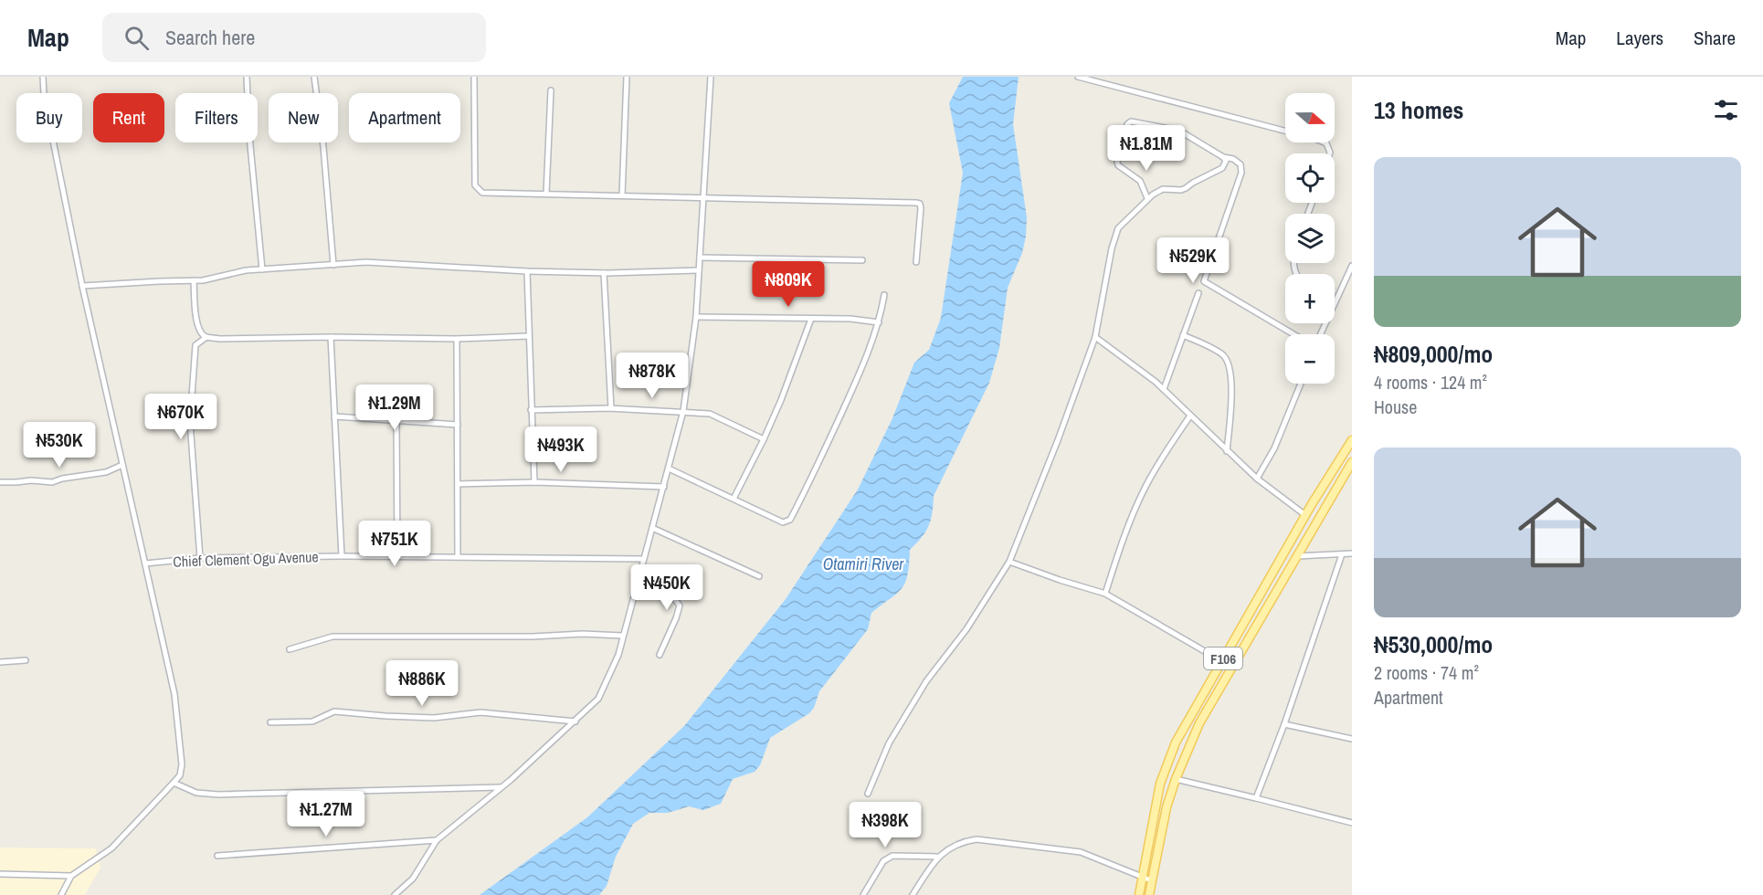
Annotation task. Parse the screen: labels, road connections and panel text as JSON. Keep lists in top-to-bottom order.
{
  "streets": {
    "main road": ["F106"],
    "street": ["Chief Clement Ogu Avenue"]
  },
  "water": ["Otamiri River"],
  "north": "right",
  "page": {
    "header": "Map",
    "search": "Search here",
    "nav": ["Map", "Layers", "Share"],
    "heading": "13 homes",
    "map_buttons": ["+", "−"],
    "chip": [
      "Buy",
      "Rent",
      "Filters",
      "New",
      "Apartment"
    ],
    "price": [
      "₦1.81M",
      "₦529K",
      "₦809K",
      "₦878K",
      "₦1.29M",
      "₦670K",
      "₦530K",
      "₦493K",
      "₦751K",
      "₦450K",
      "₦886K",
      "₦1.27M",
      "₦398K"
    ],
    "list": [
      {
        "name": "₦809,000/mo",
        "note": "4 rooms · 124 m² · House"
      },
      {
        "name": "₦530,000/mo",
        "note": "2 rooms · 74 m² · Apartment"
      }
    ]
  }
}
